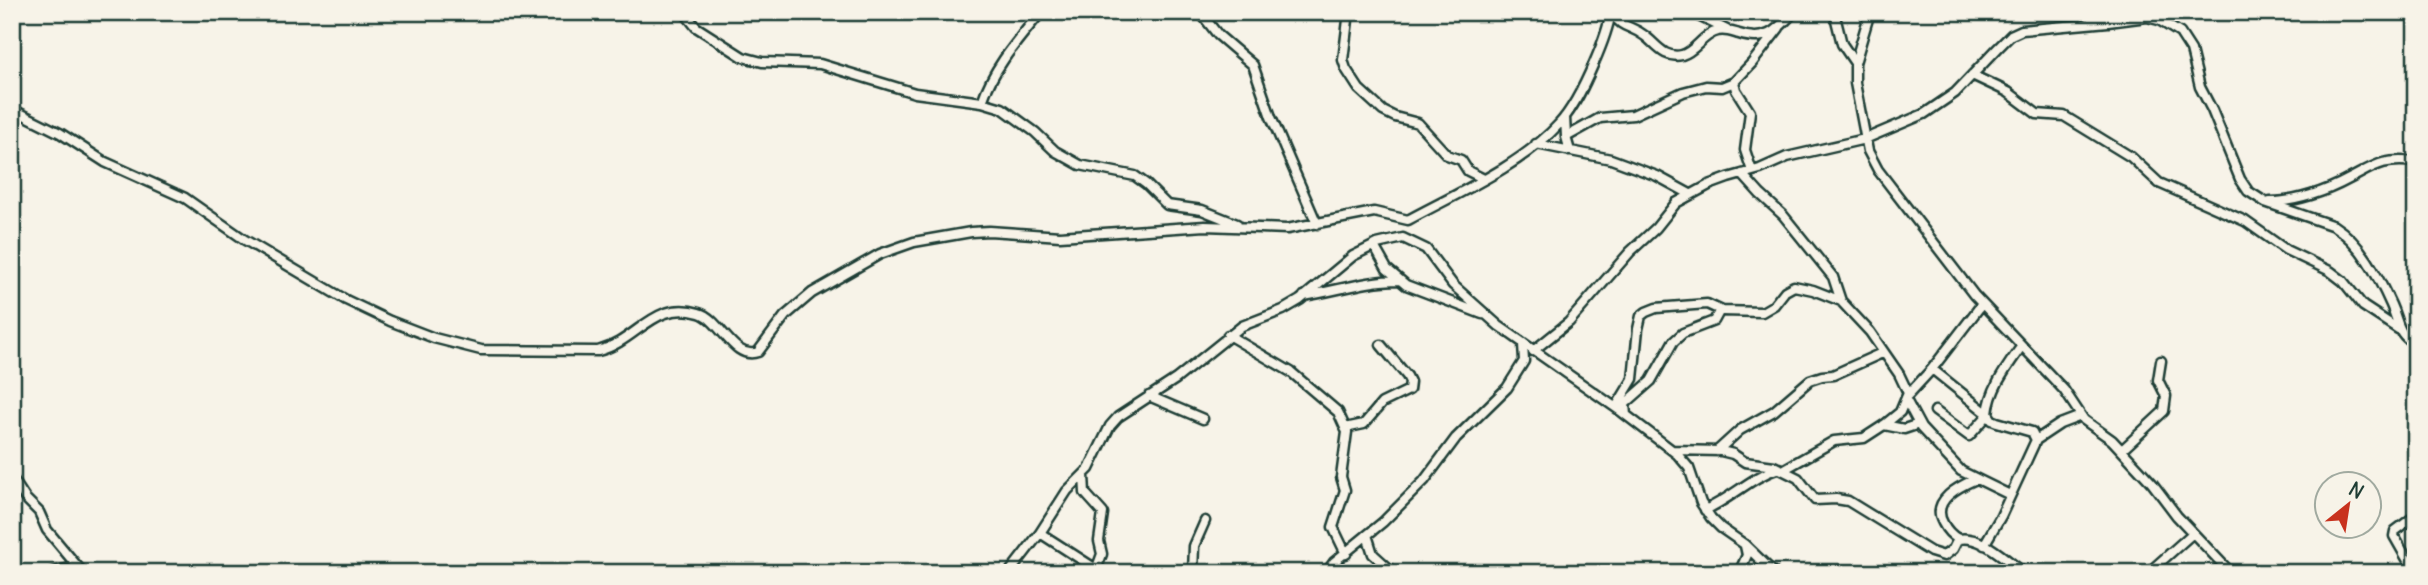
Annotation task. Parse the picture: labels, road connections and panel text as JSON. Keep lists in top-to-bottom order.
{
  "north": "top right"
}
